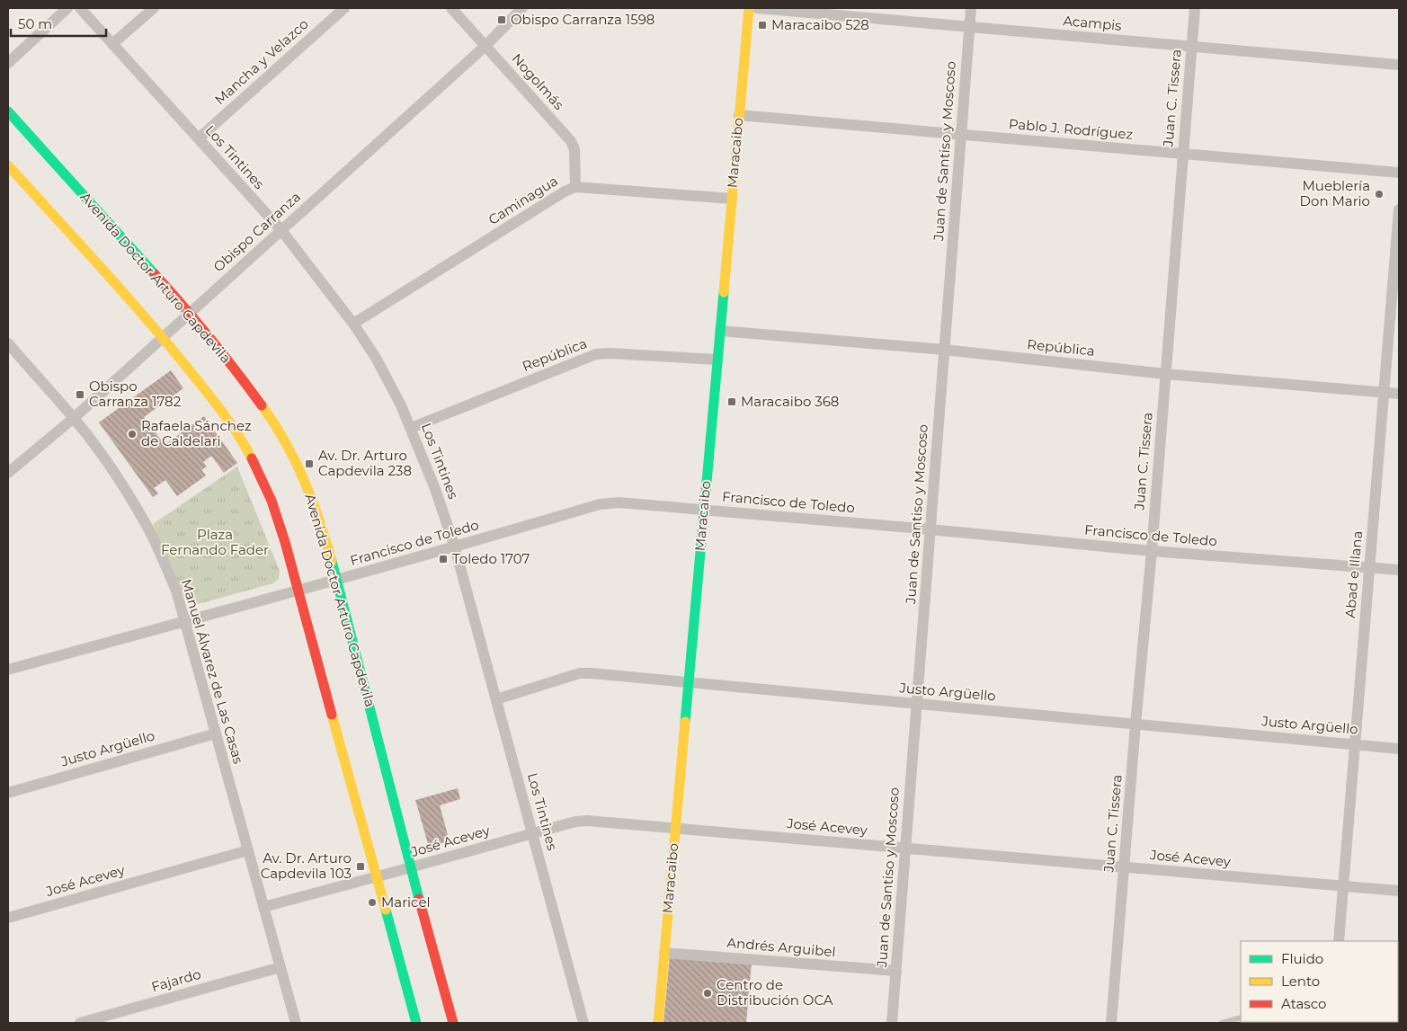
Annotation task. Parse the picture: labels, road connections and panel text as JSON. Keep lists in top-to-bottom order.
{
  "streets": {
    "main road": ["Maracaibo", "Avenida Doctor Arturo Capdevila"],
    "street": [
      "Acampis",
      "Mancha y Velazco",
      "Nogolmás",
      "Juan C. Tissera",
      "Pablo J. Rodríguez",
      "Juan de Santiso y Moscoso",
      "Los Tintines",
      "Caminagua",
      "Obispo Carranza",
      "República",
      "Francisco de Toledo",
      "Abad e Illana",
      "Manuel Álvarez de Las Casas",
      "Justo Argüello",
      "José Acevey",
      "Andrés Arguibel",
      "Fajardo"
    ]
  },
  "crossings": [
    ["Acampis", "Juan C. Tissera"],
    ["Acampis", "Juan de Santiso y Moscoso"],
    ["Mancha y Velazco", "Los Tintines"],
    ["Nogolmás", "Caminagua"],
    ["Nogolmás", "Obispo Carranza"],
    ["Juan C. Tissera", "Pablo J. Rodríguez"],
    ["Juan C. Tissera", "República"],
    ["Juan C. Tissera", "Francisco de Toledo"],
    ["Juan C. Tissera", "Justo Argüello"],
    ["Juan C. Tissera", "José Acevey"],
    ["Pablo J. Rodríguez", "Juan de Santiso y Moscoso"],
    ["Pablo J. Rodríguez", "Maracaibo"],
    ["Juan de Santiso y Moscoso", "República"],
    ["Juan de Santiso y Moscoso", "Francisco de Toledo"],
    ["Juan de Santiso y Moscoso", "Justo Argüello"],
    ["Juan de Santiso y Moscoso", "José Acevey"],
    ["Juan de Santiso y Moscoso", "Andrés Arguibel"],
    ["Maracaibo", "Caminagua"],
    ["Maracaibo", "República"],
    ["Maracaibo", "Francisco de Toledo"],
    ["Maracaibo", "Justo Argüello"],
    ["Maracaibo", "José Acevey"],
    ["Maracaibo", "Andrés Arguibel"],
    ["Los Tintines", "Caminagua"],
    ["Los Tintines", "Obispo Carranza"],
    ["Los Tintines", "República"],
    ["Los Tintines", "Francisco de Toledo"],
    ["Los Tintines", "Justo Argüello"],
    ["Los Tintines", "José Acevey"],
    ["Obispo Carranza", "Avenida Doctor Arturo Capdevila"],
    ["Obispo Carranza", "Manuel Álvarez de Las Casas"],
    ["Avenida Doctor Arturo Capdevila", "Francisco de Toledo"],
    ["Avenida Doctor Arturo Capdevila", "José Acevey"],
    ["República", "Abad e Illana"],
    ["Francisco de Toledo", "Abad e Illana"],
    ["Francisco de Toledo", "Manuel Álvarez de Las Casas"],
    ["Abad e Illana", "Justo Argüello"],
    ["Abad e Illana", "José Acevey"],
    ["Manuel Álvarez de Las Casas", "Justo Argüello"],
    ["Manuel Álvarez de Las Casas", "José Acevey"],
    ["Manuel Álvarez de Las Casas", "Fajardo"]
  ],
  "parks": ["Plaza Fernando Fader"],
  "places": {
    "transit": [
      "Obispo Carranza 1598",
      "Maracaibo 528",
      "Obispo Carranza 1782",
      "Maracaibo 368",
      "Av. Dr. Arturo Capdevila 238",
      "Toledo 1707",
      "Av. Dr. Arturo Capdevila 103"
    ],
    "other": [
      "Mueblería Don Mario",
      "Rafaela Sánchez de Caldelari",
      "Maricel",
      "Centro de Distribución OCA"
    ]
  },
  "legend": ["Fluido", "Lento", "Atasco"],
  "scale_bar": "50 m"
}
